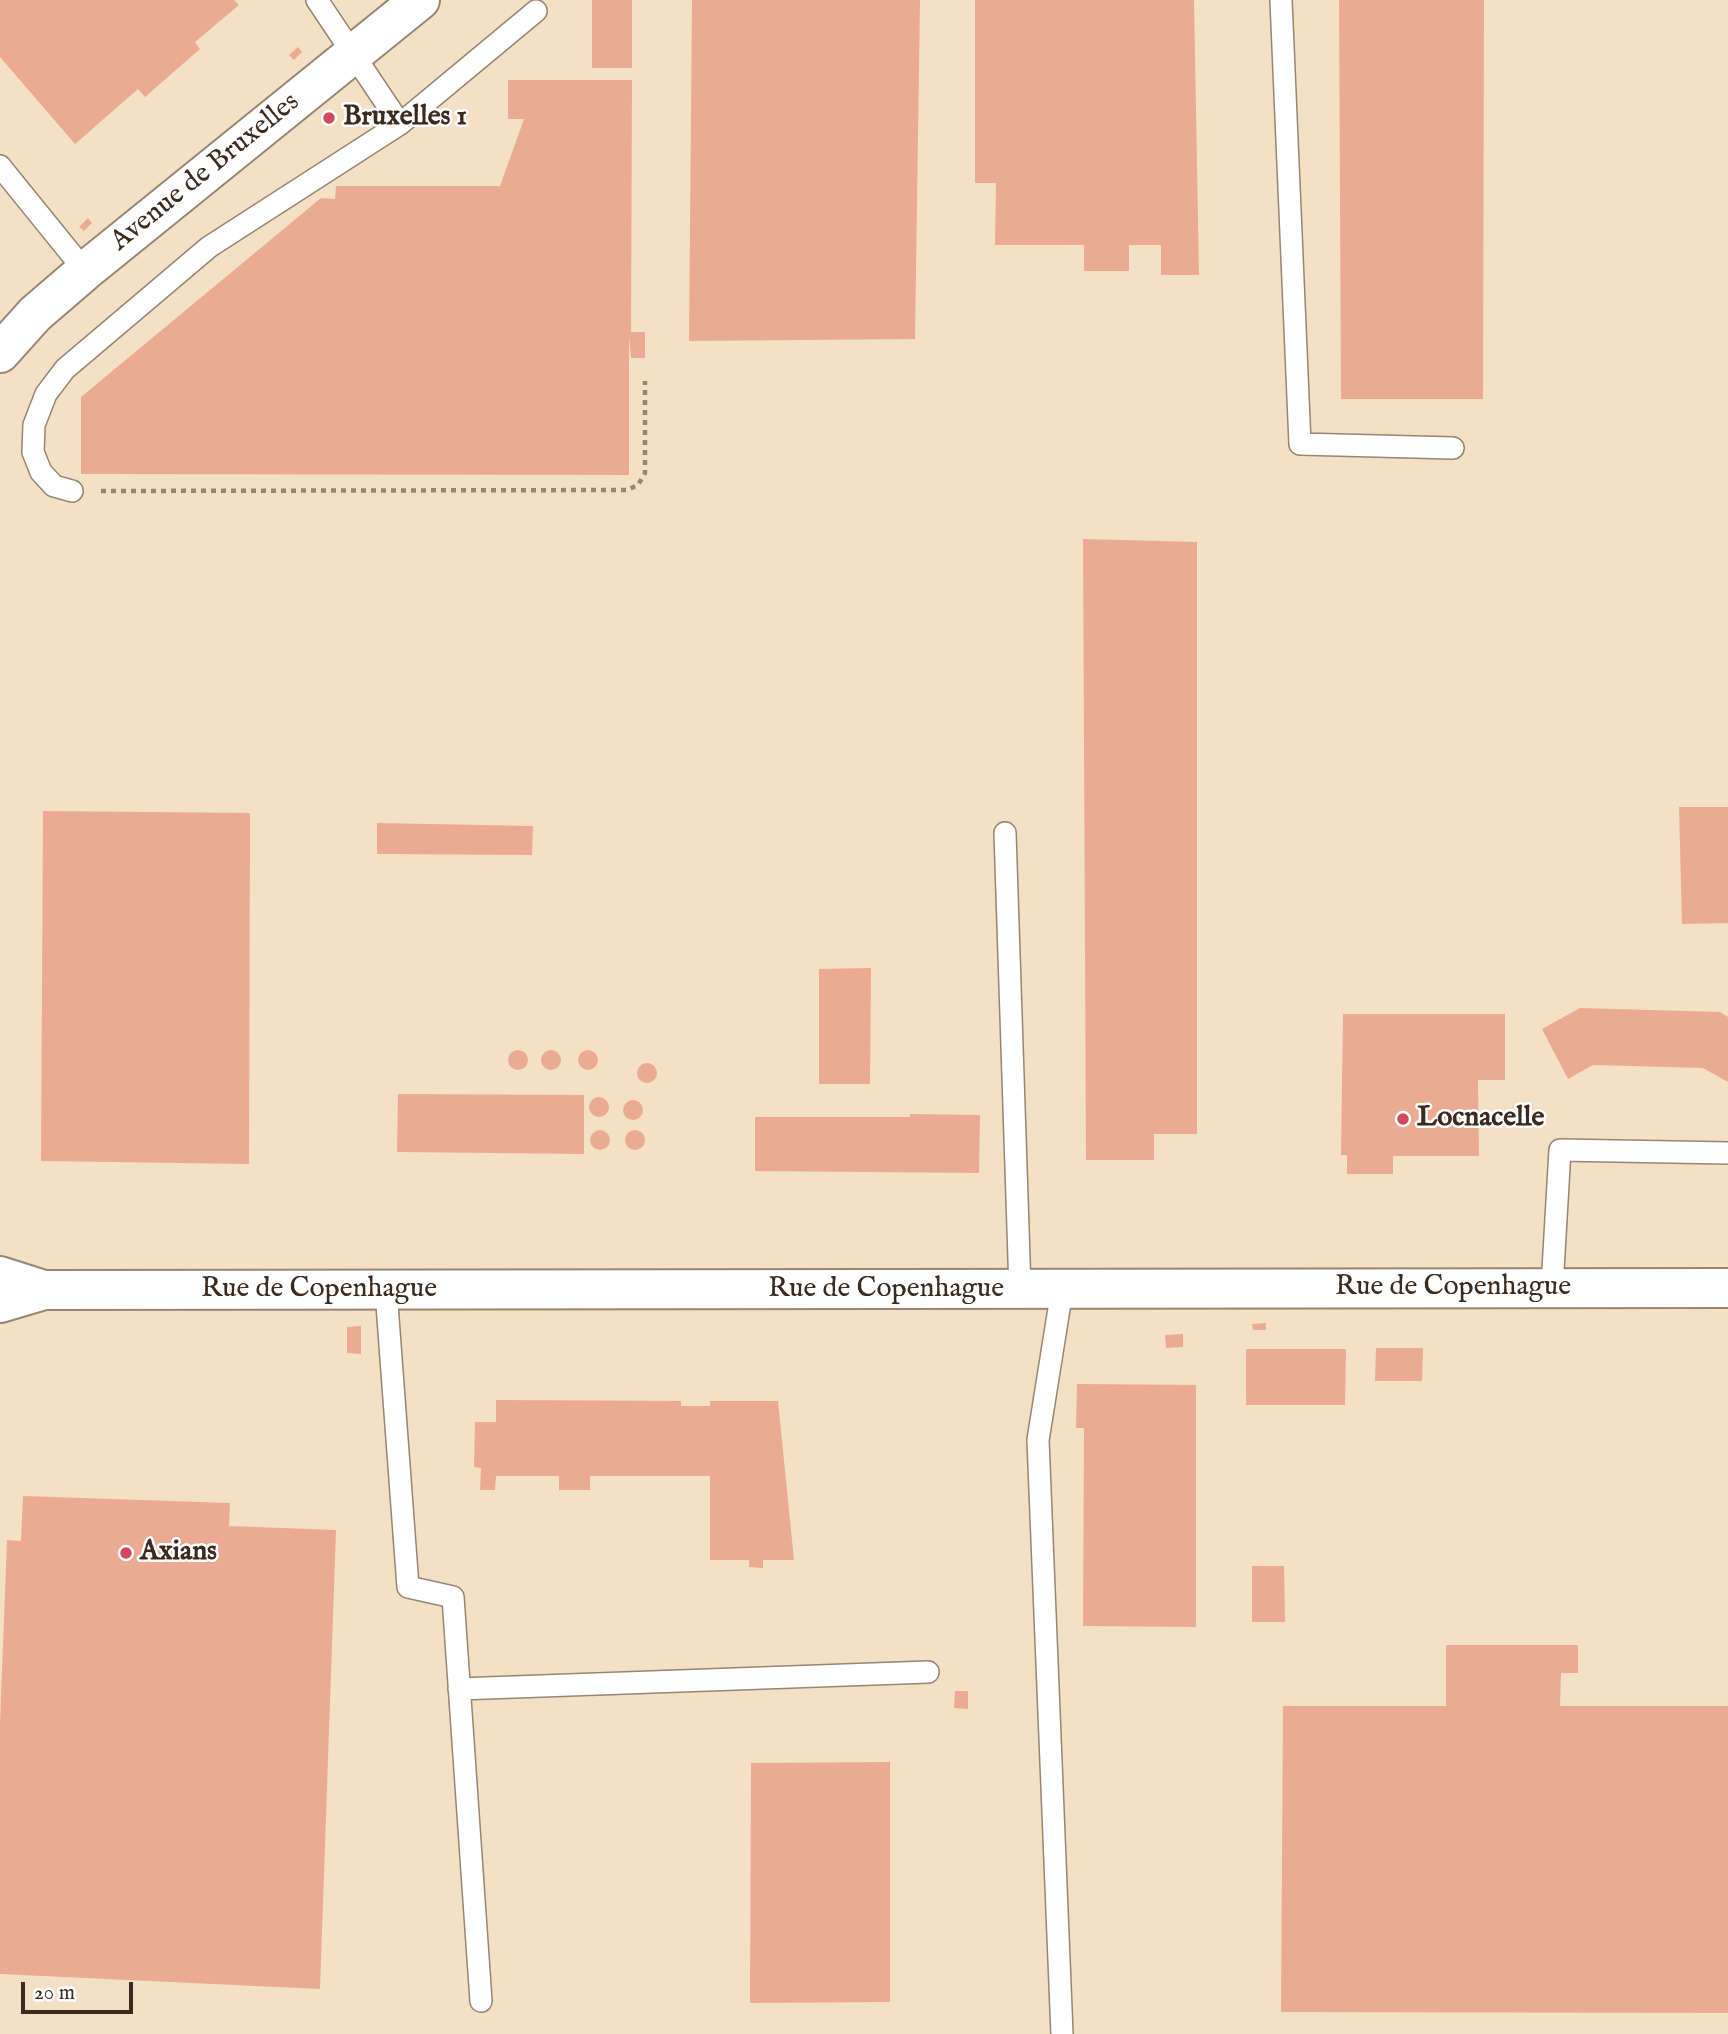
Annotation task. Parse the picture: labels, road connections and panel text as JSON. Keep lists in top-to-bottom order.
{
  "streets": {
    "street": ["Avenue de Bruxelles", "Rue de Copenhague"]
  },
  "places": ["Bruxelles 1", "Locnacelle", "Axians"],
  "scale_bar": "20 m"
}
